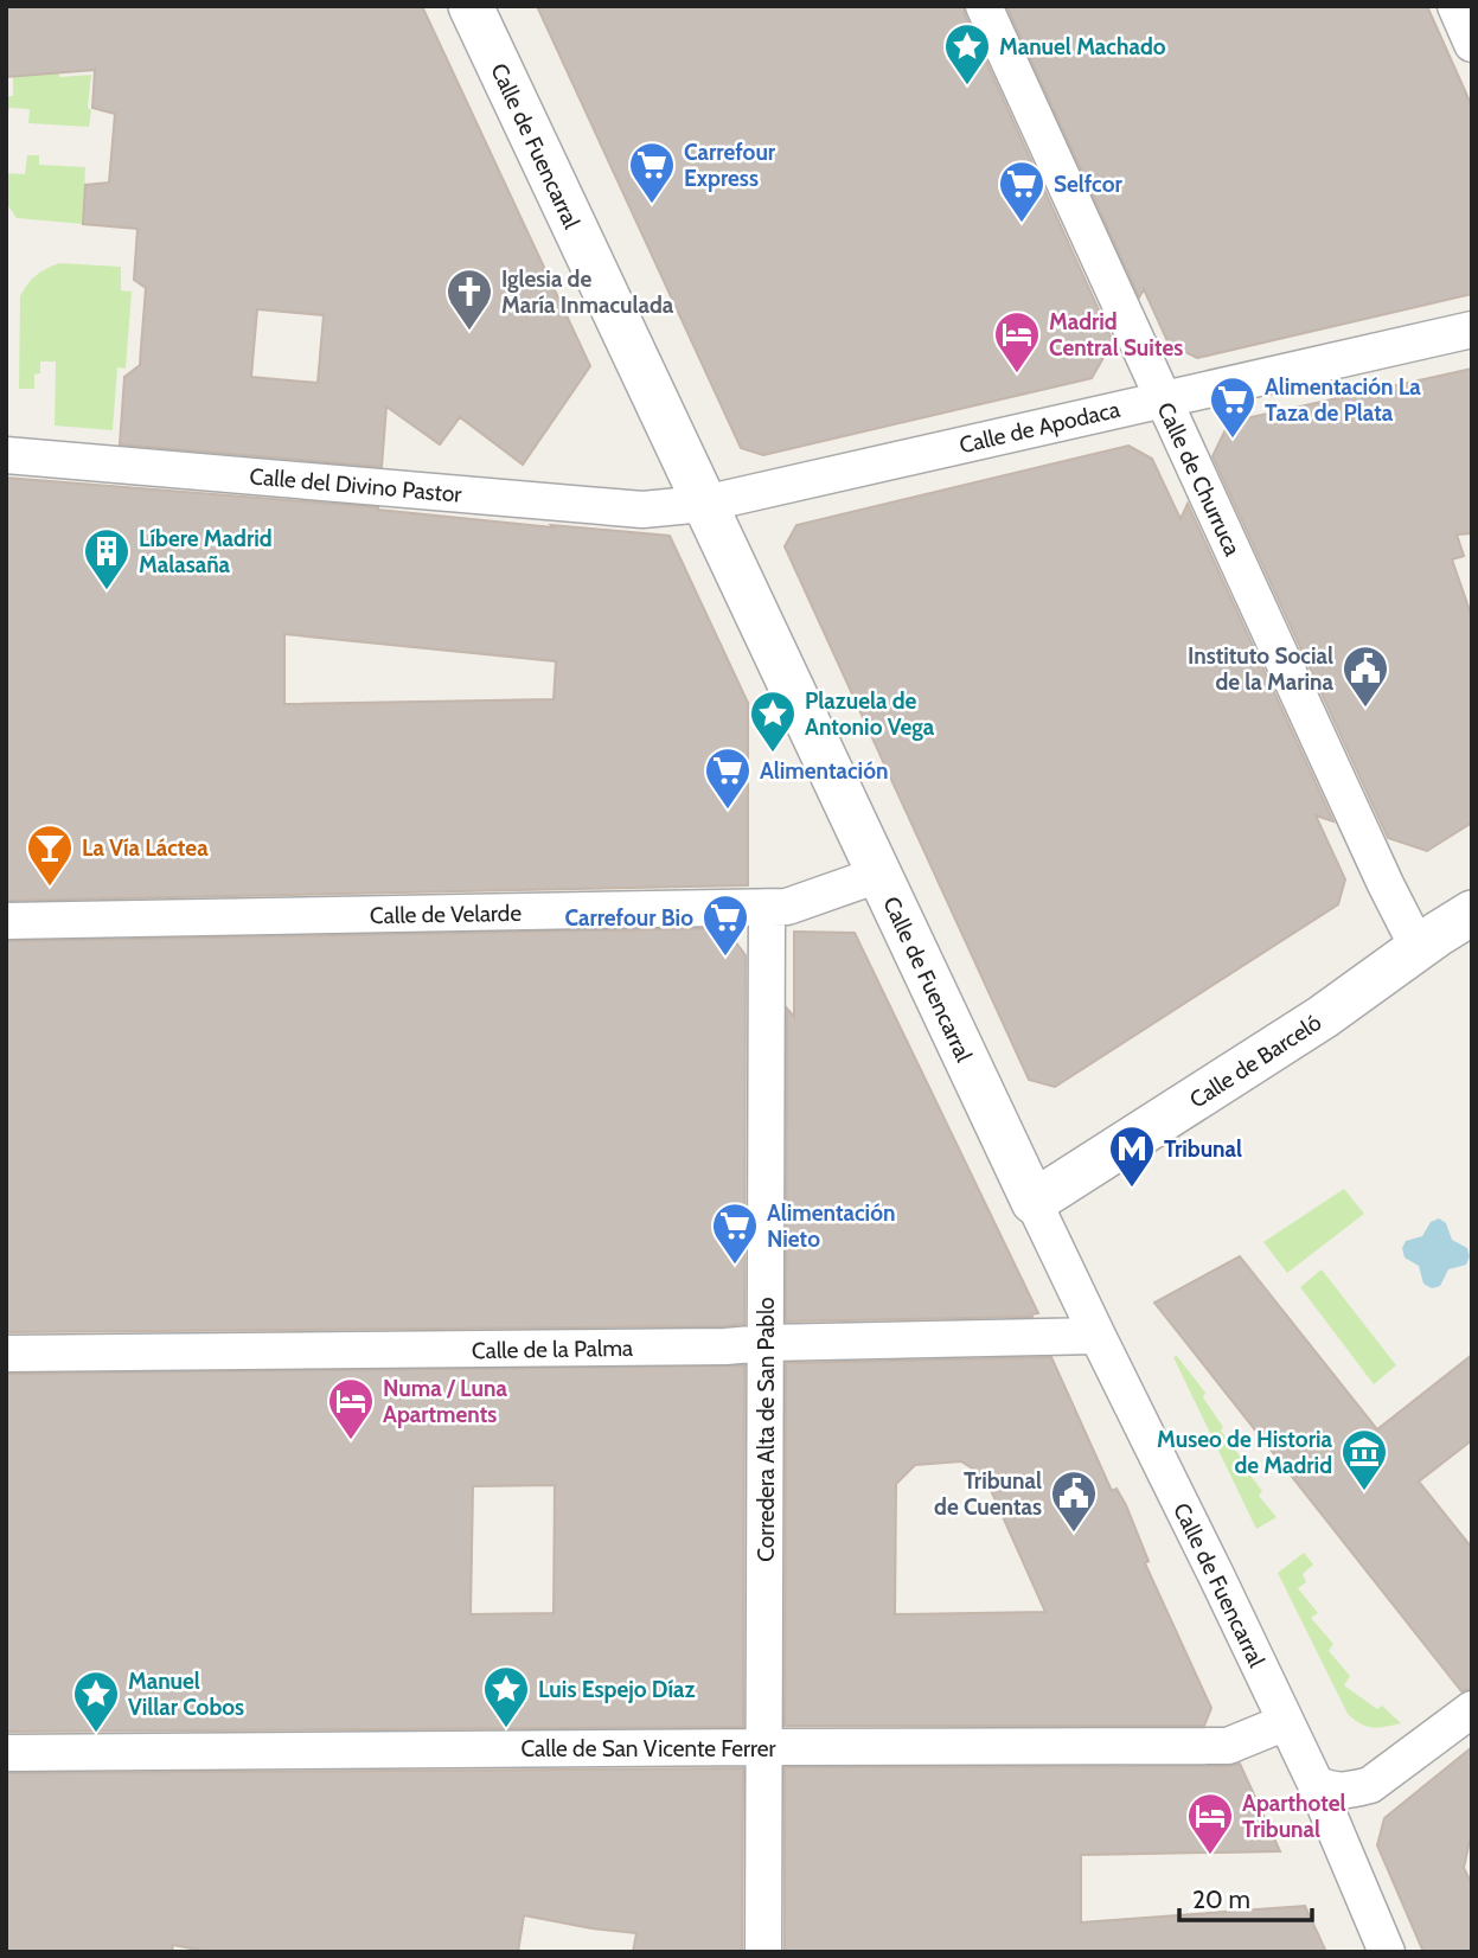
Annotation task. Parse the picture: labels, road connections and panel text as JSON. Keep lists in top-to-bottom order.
{
  "streets": {
    "street": [
      "Calle de Fuencarral",
      "Calle de Apodaca",
      "Calle de Churruca",
      "Calle del Divino Pastor",
      "Calle de Velarde",
      "Calle de Barceló",
      "Calle de la Palma",
      "Corredera Alta de San Pablo",
      "Calle de San Vicente Ferrer"
    ]
  },
  "crossings": [
    ["Calle de Fuencarral", "Calle de Apodaca"],
    ["Calle de Fuencarral", "Calle del Divino Pastor"],
    ["Calle de Fuencarral", "Calle de Velarde"],
    ["Calle de Fuencarral", "Calle de Barceló"],
    ["Calle de Fuencarral", "Calle de la Palma"],
    ["Calle de Fuencarral", "Calle de San Vicente Ferrer"],
    ["Calle de Apodaca", "Calle de Churruca"],
    ["Calle de Apodaca", "Calle del Divino Pastor"],
    ["Calle de Churruca", "Calle de Barceló"],
    ["Calle de Velarde", "Corredera Alta de San Pablo"],
    ["Calle de la Palma", "Corredera Alta de San Pablo"],
    ["Corredera Alta de San Pablo", "Calle de San Vicente Ferrer"]
  ],
  "places": {
    "place": [
      "Manuel Machado",
      "Plazuela de Antonio Vega",
      "Luis Espejo Díaz",
      "Manuel Villar Cobos"
    ],
    "supermarket": [
      "Carrefour Express",
      "Selfcor",
      "Alimentación La Taza de Plata",
      "Alimentación",
      "Carrefour Bio",
      "Alimentación Nieto"
    ],
    "church": ["Iglesia de María Inmaculada"],
    "hotel": ["Madrid Central Suites", "Numa / Luna Apartments", "Aparthotel Tribunal"],
    "building": ["Líbere Madrid Malasaña"],
    "public building": ["Instituto Social de la Marina", "Tribunal de Cuentas"],
    "bar": ["La Vía Láctea"],
    "metro station": ["Tribunal"],
    "museum": ["Museo de Historia de Madrid"]
  },
  "scale_bar": "20 m"
}
